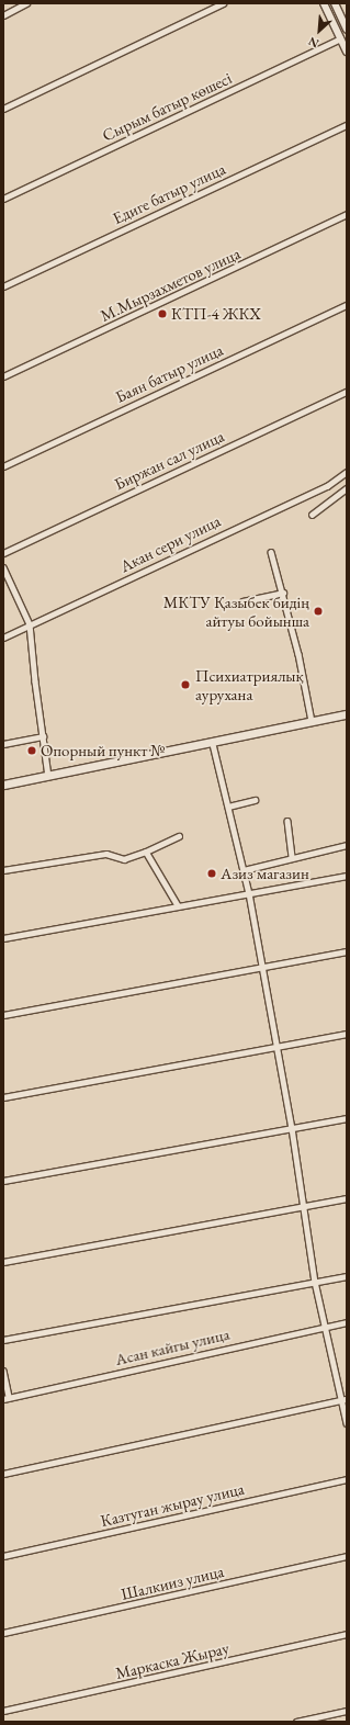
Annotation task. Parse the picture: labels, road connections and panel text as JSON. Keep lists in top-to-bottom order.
{
  "streets": {
    "street": [
      "Сырым батыр көшесі",
      "Едиге батыр улица",
      "М.Мырзахметов улица",
      "Баян батыр улица",
      "Биржан сал улица",
      "Акан сери улица",
      "Асан кайгы улица",
      "Казтуган жырау улица",
      "Шалкииз улица",
      "Маркаска Жырау"
    ]
  },
  "places": [
    "КТП-4 ЖКХ",
    "МКТУ Қазыбек бидің айтуы бойынша",
    "Психиатриялық аурухана",
    "Опорный пункт №",
    "Азиз магазин"
  ],
  "north": "bottom left"
}
